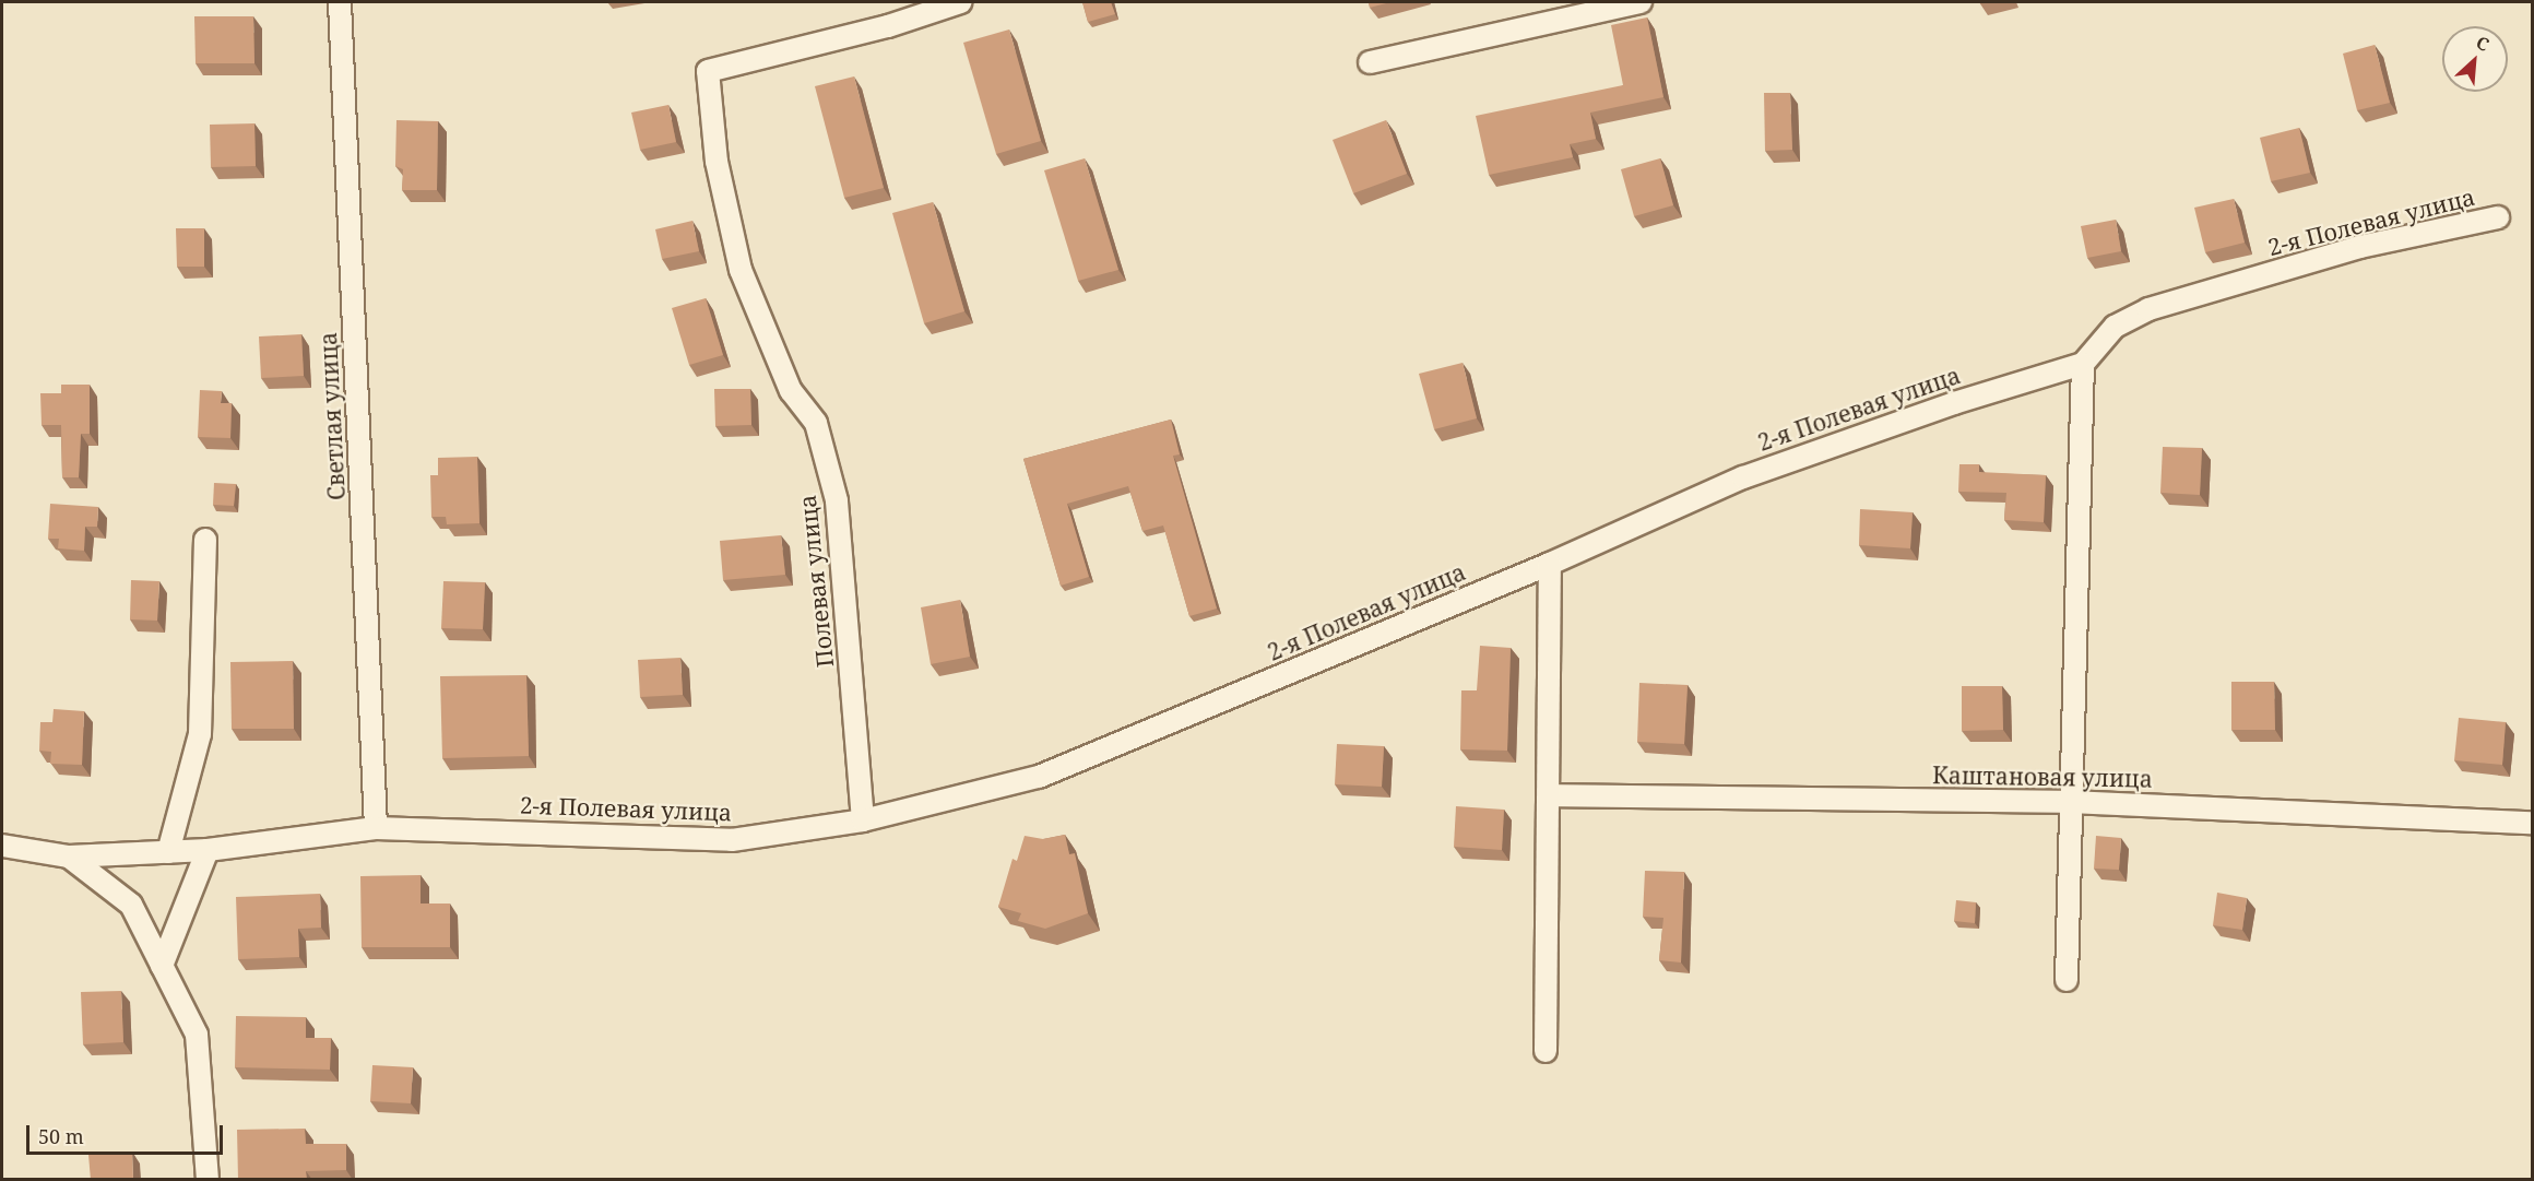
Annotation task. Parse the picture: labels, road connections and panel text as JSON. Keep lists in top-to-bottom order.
{
  "streets": {
    "street": [
      "2-я Полевая улица",
      "Светлая улица",
      "Полевая улица",
      "Каштановая улица"
    ]
  },
  "crossings": [
    ["2-я Полевая улица", "Светлая улица"],
    ["2-я Полевая улица", "Полевая улица"]
  ],
  "scale_bar": "50 m",
  "north": "top right"
}
